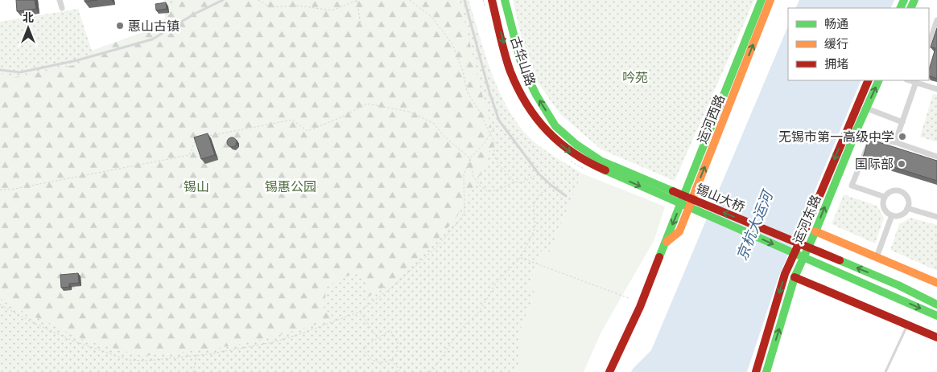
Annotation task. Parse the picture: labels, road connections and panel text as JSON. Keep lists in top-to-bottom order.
{
  "streets": {
    "main road": [
      "古华山路",
      "运河西路",
      "锡山大桥",
      "运河东路"
    ]
  },
  "crossings": [
    ["古华山路", "锡山大桥"]
  ],
  "water": ["京杭大运河"],
  "parks": ["吟苑", "锡山", "锡惠公园"],
  "places": ["惠山古镇", "无锡市第一高级中学", "国际部"],
  "legend": ["畅通", "缓行", "拥堵"],
  "north": "top"
}
